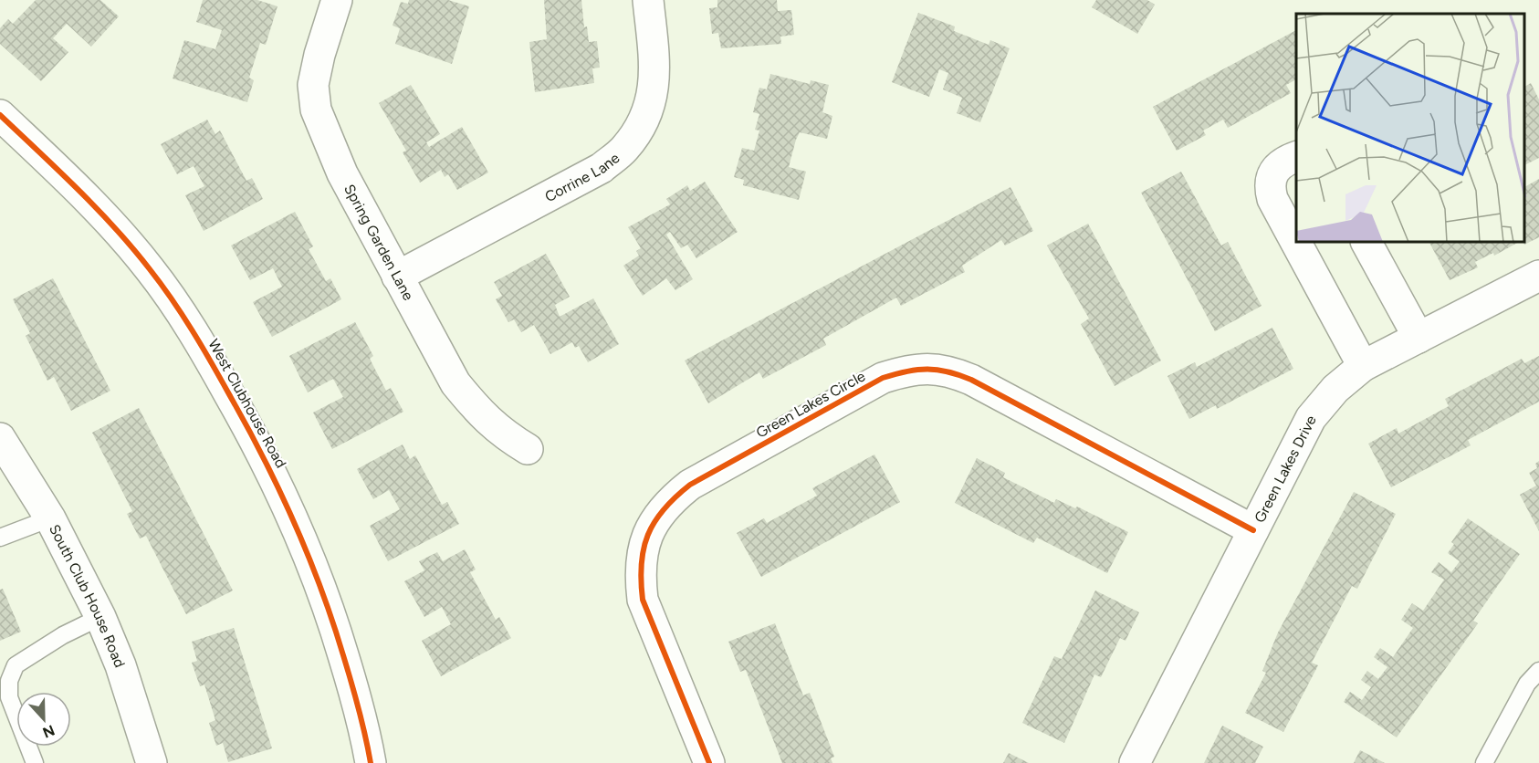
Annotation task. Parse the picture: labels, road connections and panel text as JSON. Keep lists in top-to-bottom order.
{
  "streets": {
    "street": [
      "Corrine Lane",
      "Spring Garden Lane",
      "West Clubhouse Road",
      "Green Lakes Circle",
      "Green Lakes Drive",
      "South Club House Road"
    ]
  },
  "crossings": [
    ["Corrine Lane", "Spring Garden Lane"],
    ["Green Lakes Circle", "Green Lakes Drive"]
  ],
  "north": "bottom"
}
